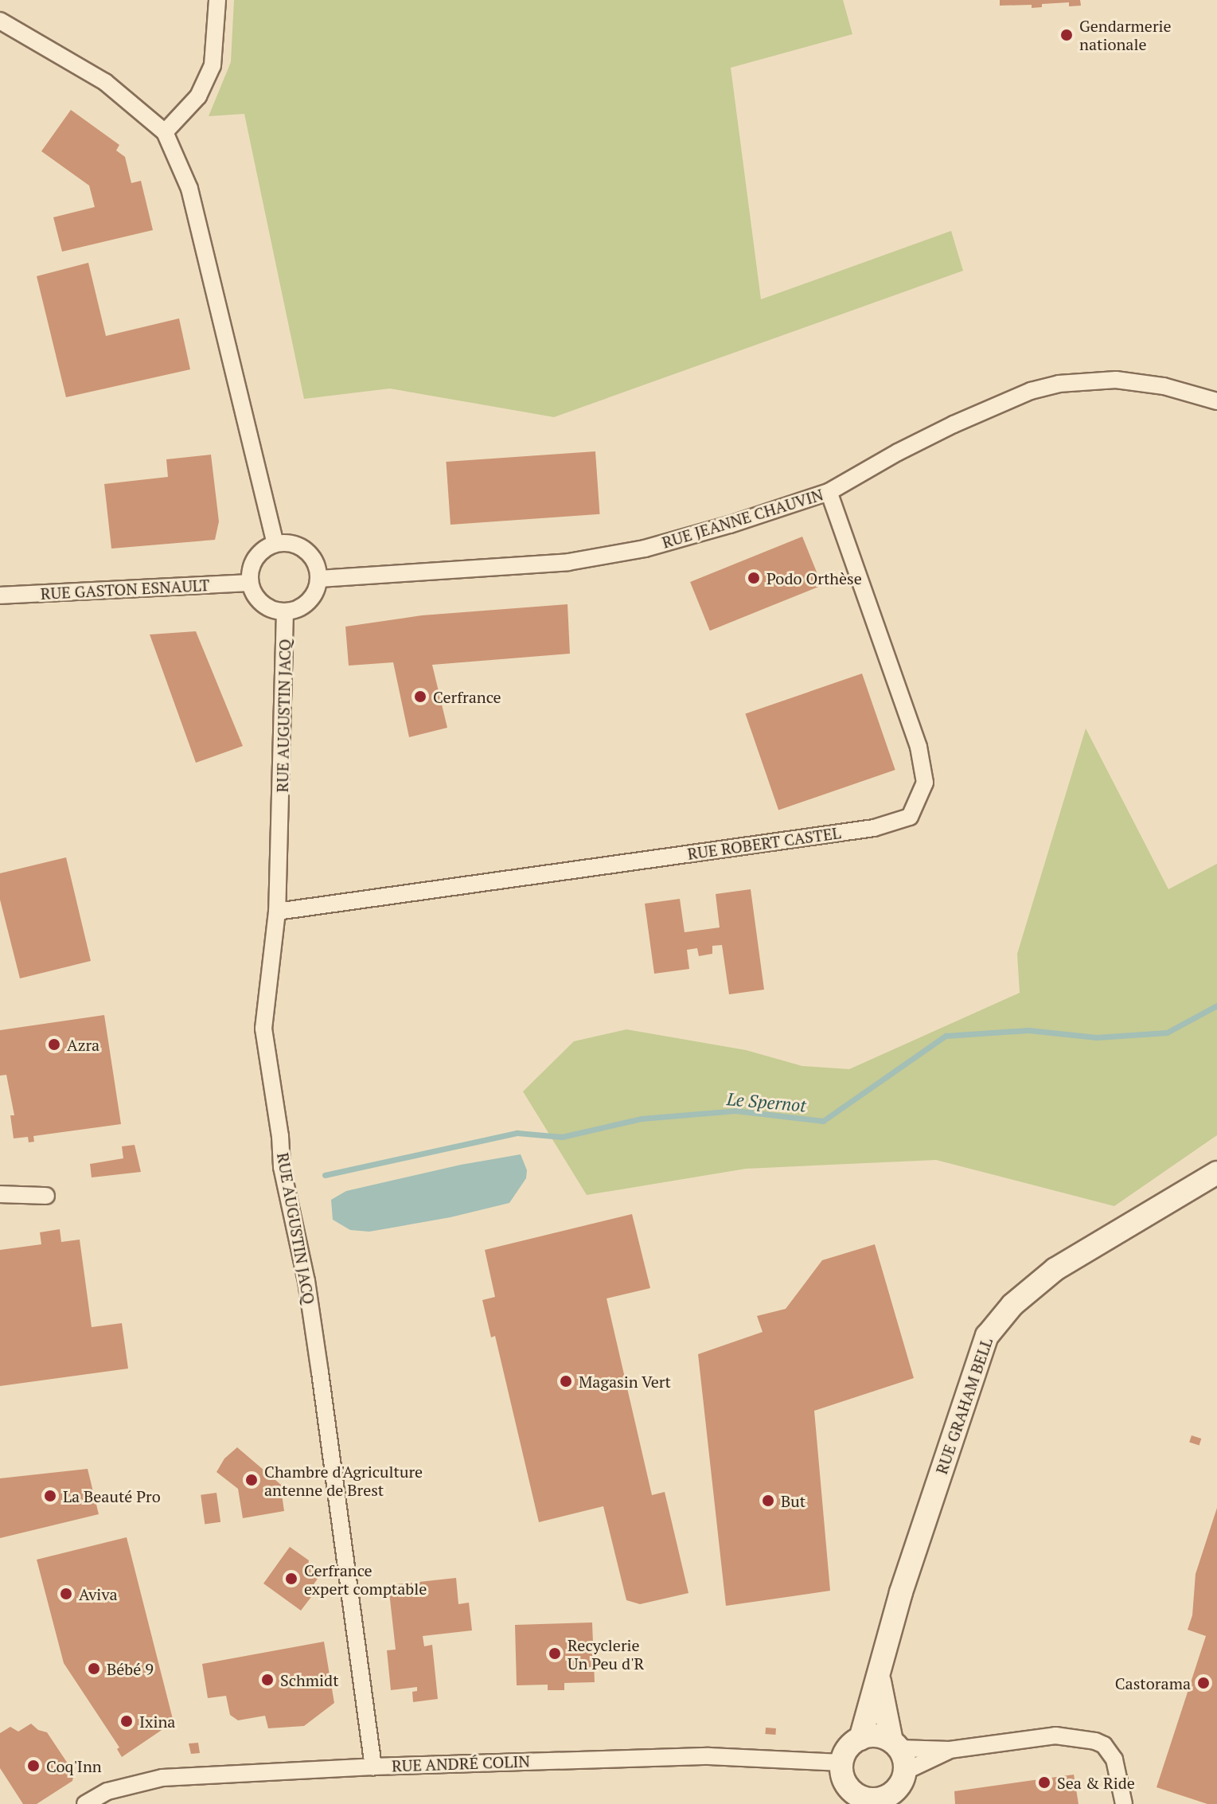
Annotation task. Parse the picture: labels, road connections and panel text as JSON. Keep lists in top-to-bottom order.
{
  "streets": {
    "street": [
      "RUE JEANNE CHAUVIN",
      "RUE GASTON ESNAULT",
      "RUE AUGUSTIN JACQ",
      "RUE ROBERT CASTEL",
      "RUE GRAHAM BELL",
      "RUE ANDRÉ COLIN"
    ]
  },
  "crossings": [
    ["RUE JEANNE CHAUVIN", "RUE GASTON ESNAULT"],
    ["RUE JEANNE CHAUVIN", "RUE AUGUSTIN JACQ"],
    ["RUE JEANNE CHAUVIN", "RUE ROBERT CASTEL"],
    ["RUE GASTON ESNAULT", "RUE AUGUSTIN JACQ"],
    ["RUE AUGUSTIN JACQ", "RUE ROBERT CASTEL"],
    ["RUE AUGUSTIN JACQ", "RUE ANDRÉ COLIN"],
    ["RUE GRAHAM BELL", "RUE ANDRÉ COLIN"]
  ],
  "water": ["Le Spernot"],
  "places": [
    "Gendarmerie nationale",
    "Podo Orthèse",
    "Cerfrance",
    "Azra",
    "Magasin Vert",
    "Chambre d'Agriculture antenne de Brest",
    "La Beauté Pro",
    "But",
    "Cerfrance expert comptable",
    "Aviva",
    "Recyclerie Un Peu d'R",
    "Bébé 9",
    "Schmidt",
    "Castorama",
    "Ixina",
    "Coq'Inn",
    "Sea & Ride"
  ]
}
